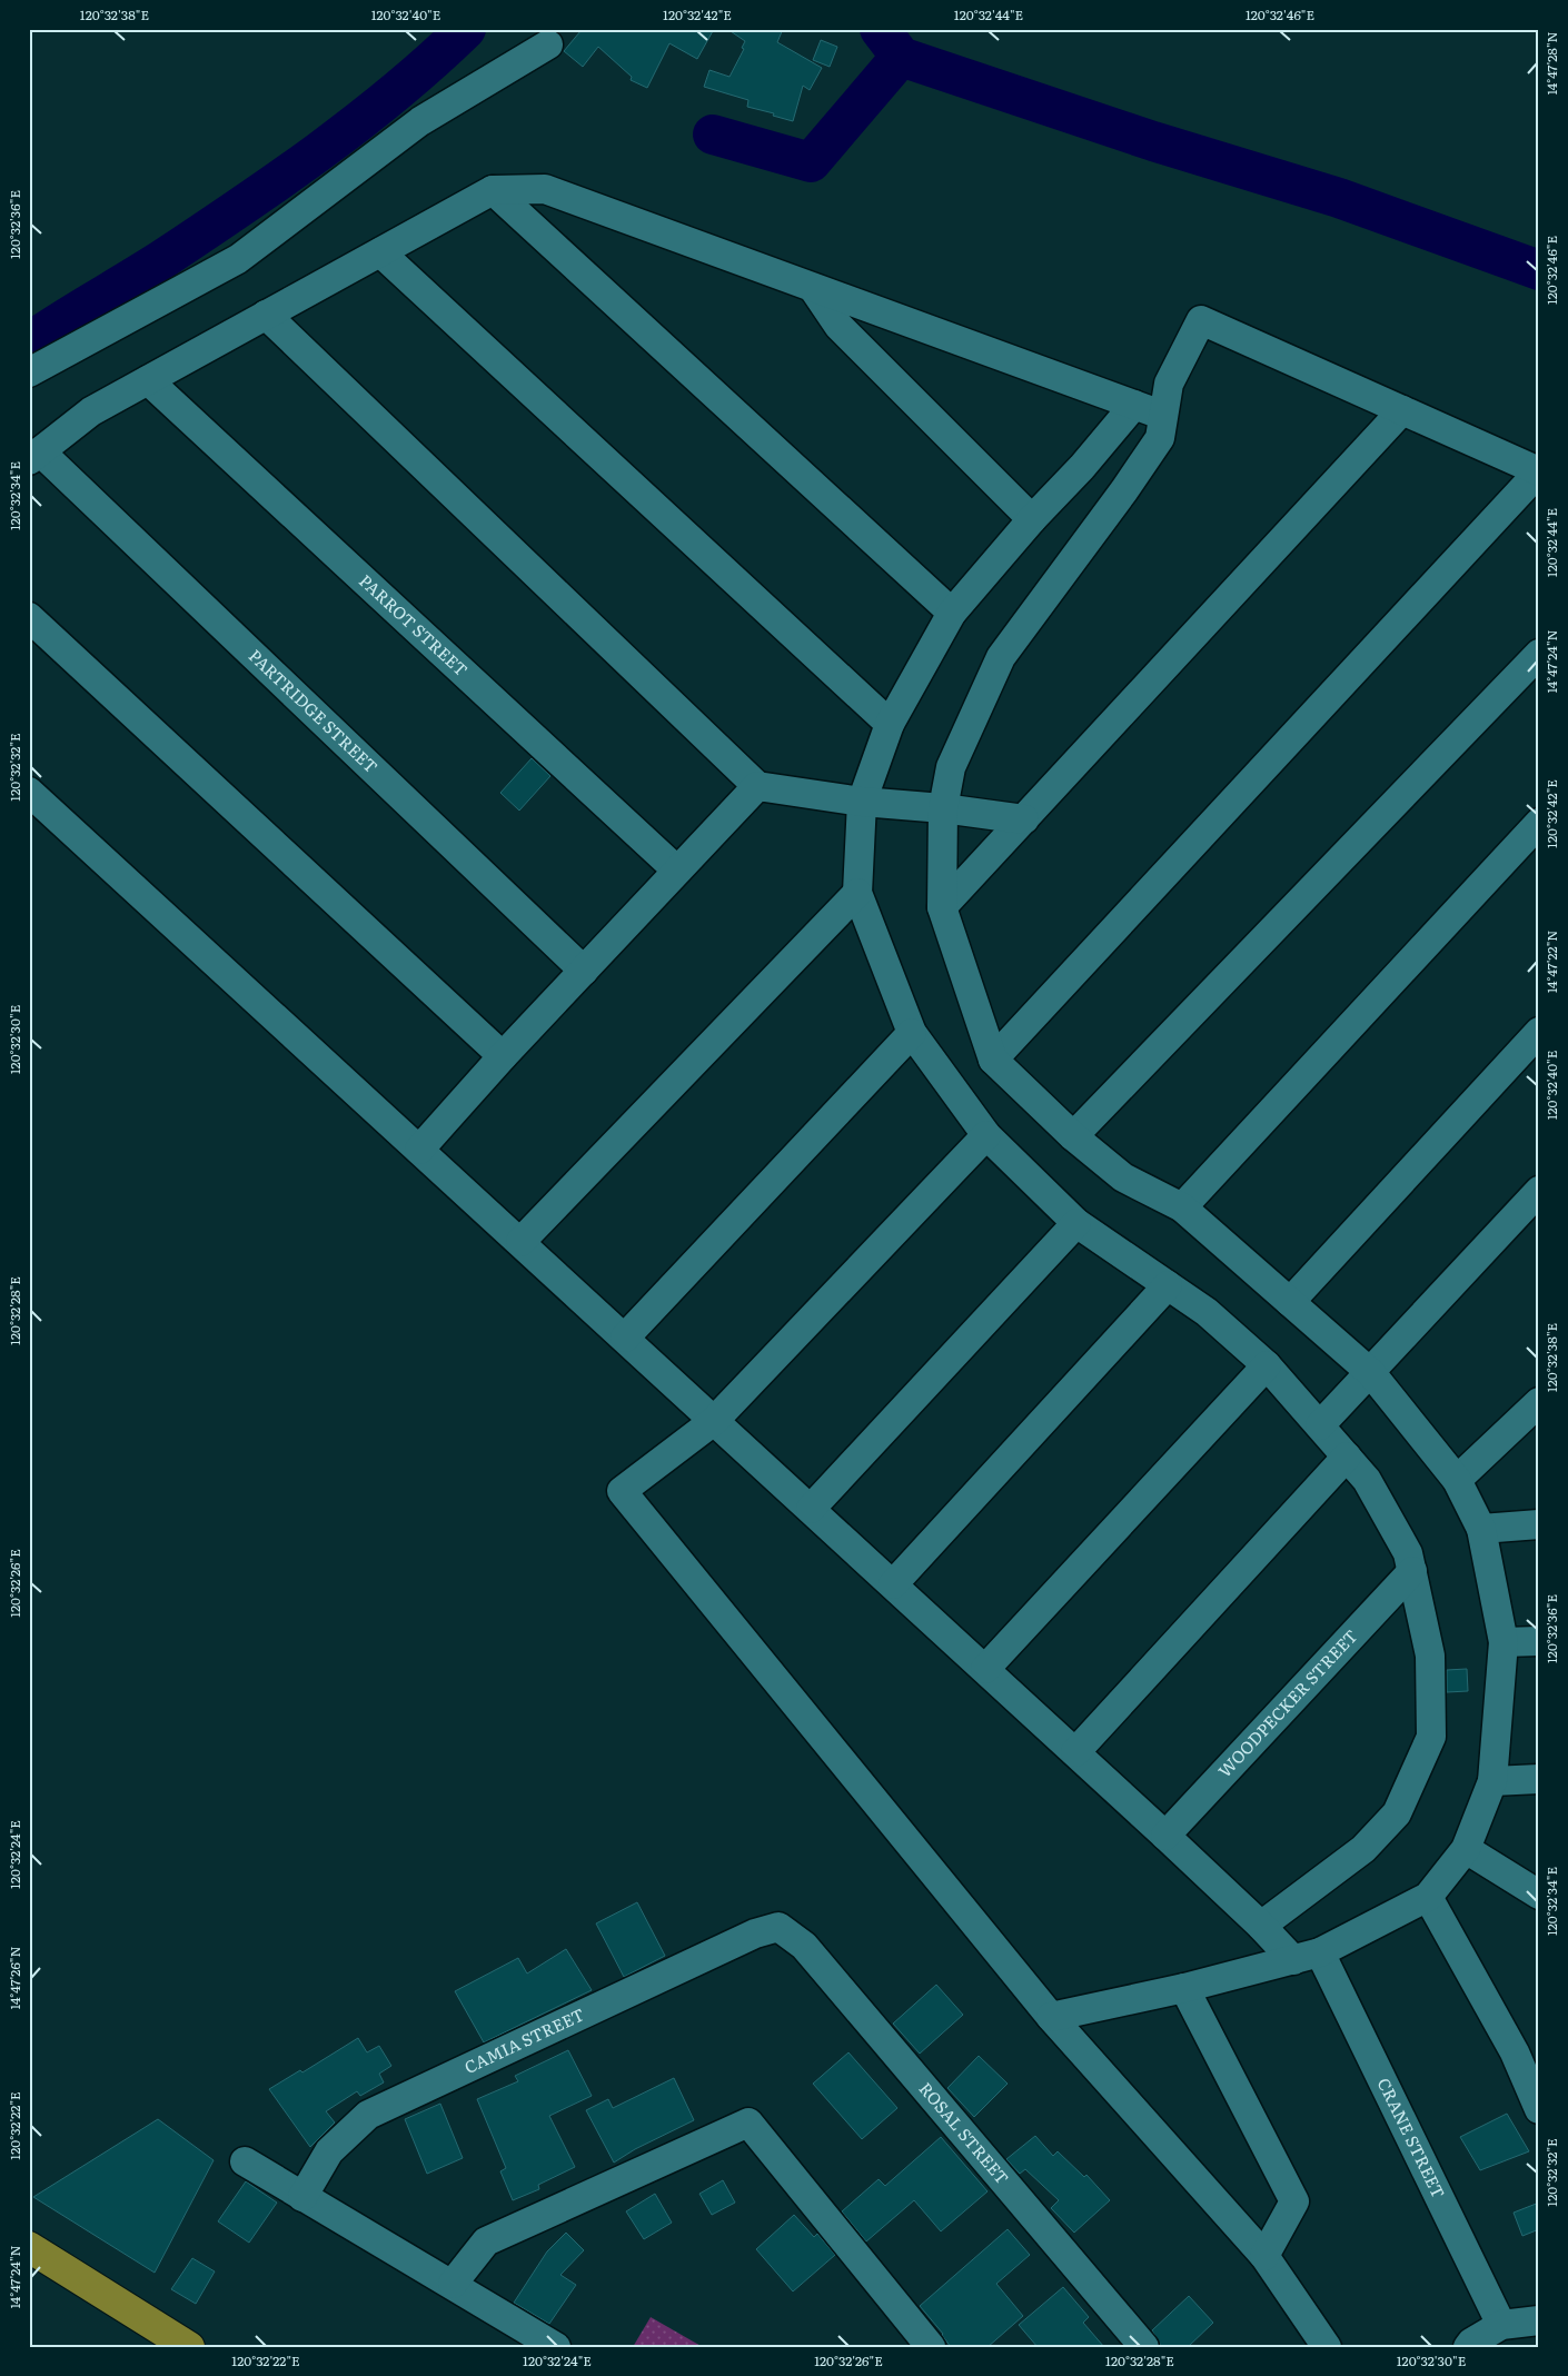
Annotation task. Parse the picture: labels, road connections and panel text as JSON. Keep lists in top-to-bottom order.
{
  "streets": {
    "street": [
      "PARROT STREET",
      "PARTRIDGE STREET",
      "WOODPECKER STREET",
      "CAMIA STREET",
      "ROSAL STREET",
      "CRANE STREET"
    ]
  },
  "crossings": [
    ["WOODPECKER STREET", "CRANE STREET"],
    ["CAMIA STREET", "ROSAL STREET"]
  ],
  "coordinates": [
    "120°32'38\"E",
    "120°32'40\"E",
    "120°32'42\"E",
    "120°32'44\"E",
    "120°32'46\"E",
    "14°47'28\"N",
    "120°32'36\"E",
    "120°32'34\"E",
    "14°47'24\"N",
    "120°32'32\"E",
    "14°47'22\"N",
    "120°32'30\"E",
    "120°32'28\"E",
    "120°32'26\"E",
    "120°32'24\"E",
    "14°47'26\"N",
    "120°32'22\"E"
  ]
}
